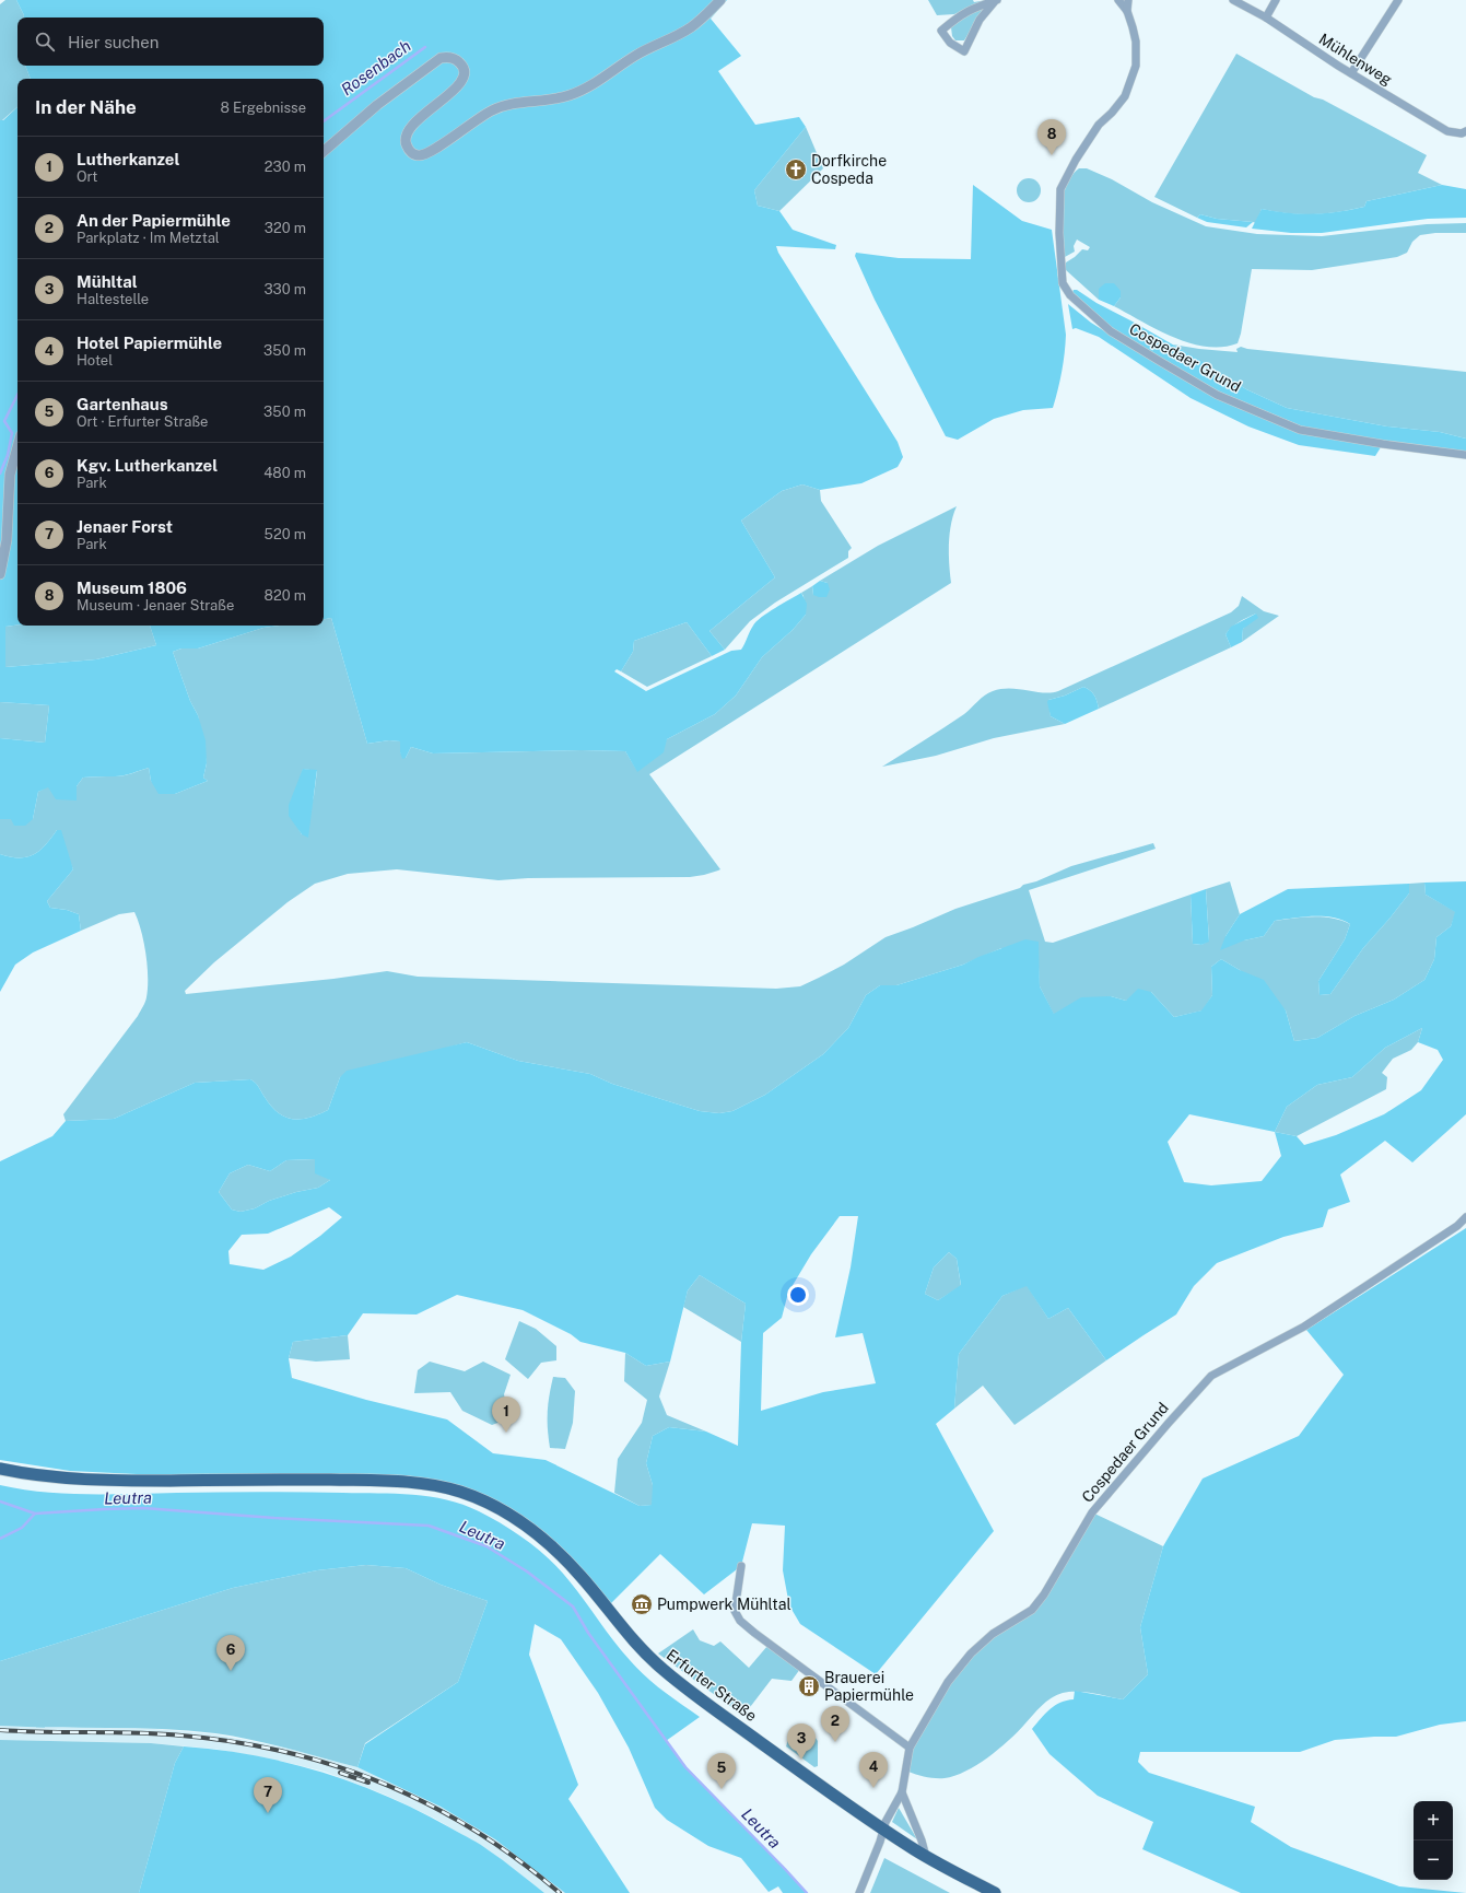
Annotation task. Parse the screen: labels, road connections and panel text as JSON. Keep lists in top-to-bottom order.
{
  "streets": {
    "main road": ["Erfurter Straße"],
    "street": ["Mühlenweg", "Cospedaer Grund"]
  },
  "crossings": [
    ["Cospedaer Grund", "Erfurter Straße"]
  ],
  "water": ["Rosenbach", "Leutra"],
  "places": {
    "church": ["Dorfkirche Cospeda"],
    "museum": ["Pumpwerk Mühltal"],
    "building": ["Brauerei Papiermühle"]
  },
  "page": {
    "search": "Hier suchen",
    "heading": ["In der Nähe", "8 Ergebnisse"],
    "pins": [
      "8",
      "1",
      "6",
      "2",
      "3",
      "4",
      "5",
      "7"
    ],
    "list": [
      {
        "mark": "1",
        "name": "Lutherkanzel",
        "note": "Ort",
        "value": "230 m"
      },
      {
        "mark": "2",
        "name": "An der Papiermühle",
        "note": "Parkplatz · Im Metztal",
        "value": "320 m"
      },
      {
        "mark": "3",
        "name": "Mühltal",
        "note": "Haltestelle",
        "value": "330 m"
      },
      {
        "mark": "4",
        "name": "Hotel Papiermühle",
        "note": "Hotel",
        "value": "350 m"
      },
      {
        "mark": "5",
        "name": "Gartenhaus",
        "note": "Ort · Erfurter Straße",
        "value": "350 m"
      },
      {
        "mark": "6",
        "name": "Kgv. Lutherkanzel",
        "note": "Park",
        "value": "480 m"
      },
      {
        "mark": "7",
        "name": "Jenaer Forst",
        "note": "Park",
        "value": "520 m"
      },
      {
        "mark": "8",
        "name": "Museum 1806",
        "note": "Museum · Jenaer Straße",
        "value": "820 m"
      }
    ],
    "map_buttons": ["+", "−"]
  }
}
